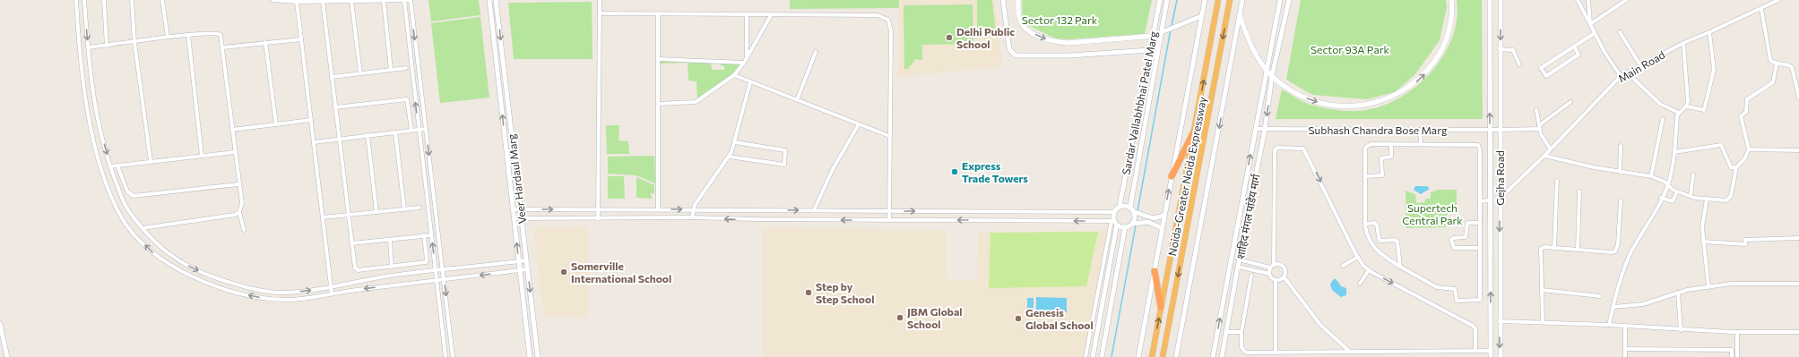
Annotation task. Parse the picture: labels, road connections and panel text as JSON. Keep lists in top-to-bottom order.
{
  "streets": {
    "highway": ["Noida-Greater Noida Expressway"],
    "street": [
      "Main Road",
      "Sardar Vallabhbhai Patel Marg",
      "Subhash Chandra Bose Marg",
      "Gejha Road",
      "Veer Hardaul Marg",
      "शाहिद मंगल पांडेय मार्ग"
    ]
  },
  "crossings": [
    ["Main Road", "Gejha Road"],
    ["Subhash Chandra Bose Marg", "Gejha Road"],
    ["Subhash Chandra Bose Marg", "शाहिद मंगल पांडेय मार्ग"]
  ],
  "parks": ["Sector 132 Park", "Sector 93A Park", "Supertech Central Park"],
  "places": [
    "Delhi Public School",
    "Express Trade Towers",
    "Somerville International School",
    "Step by Step School",
    "JBM Global School",
    "Genesis Global School"
  ]
}
